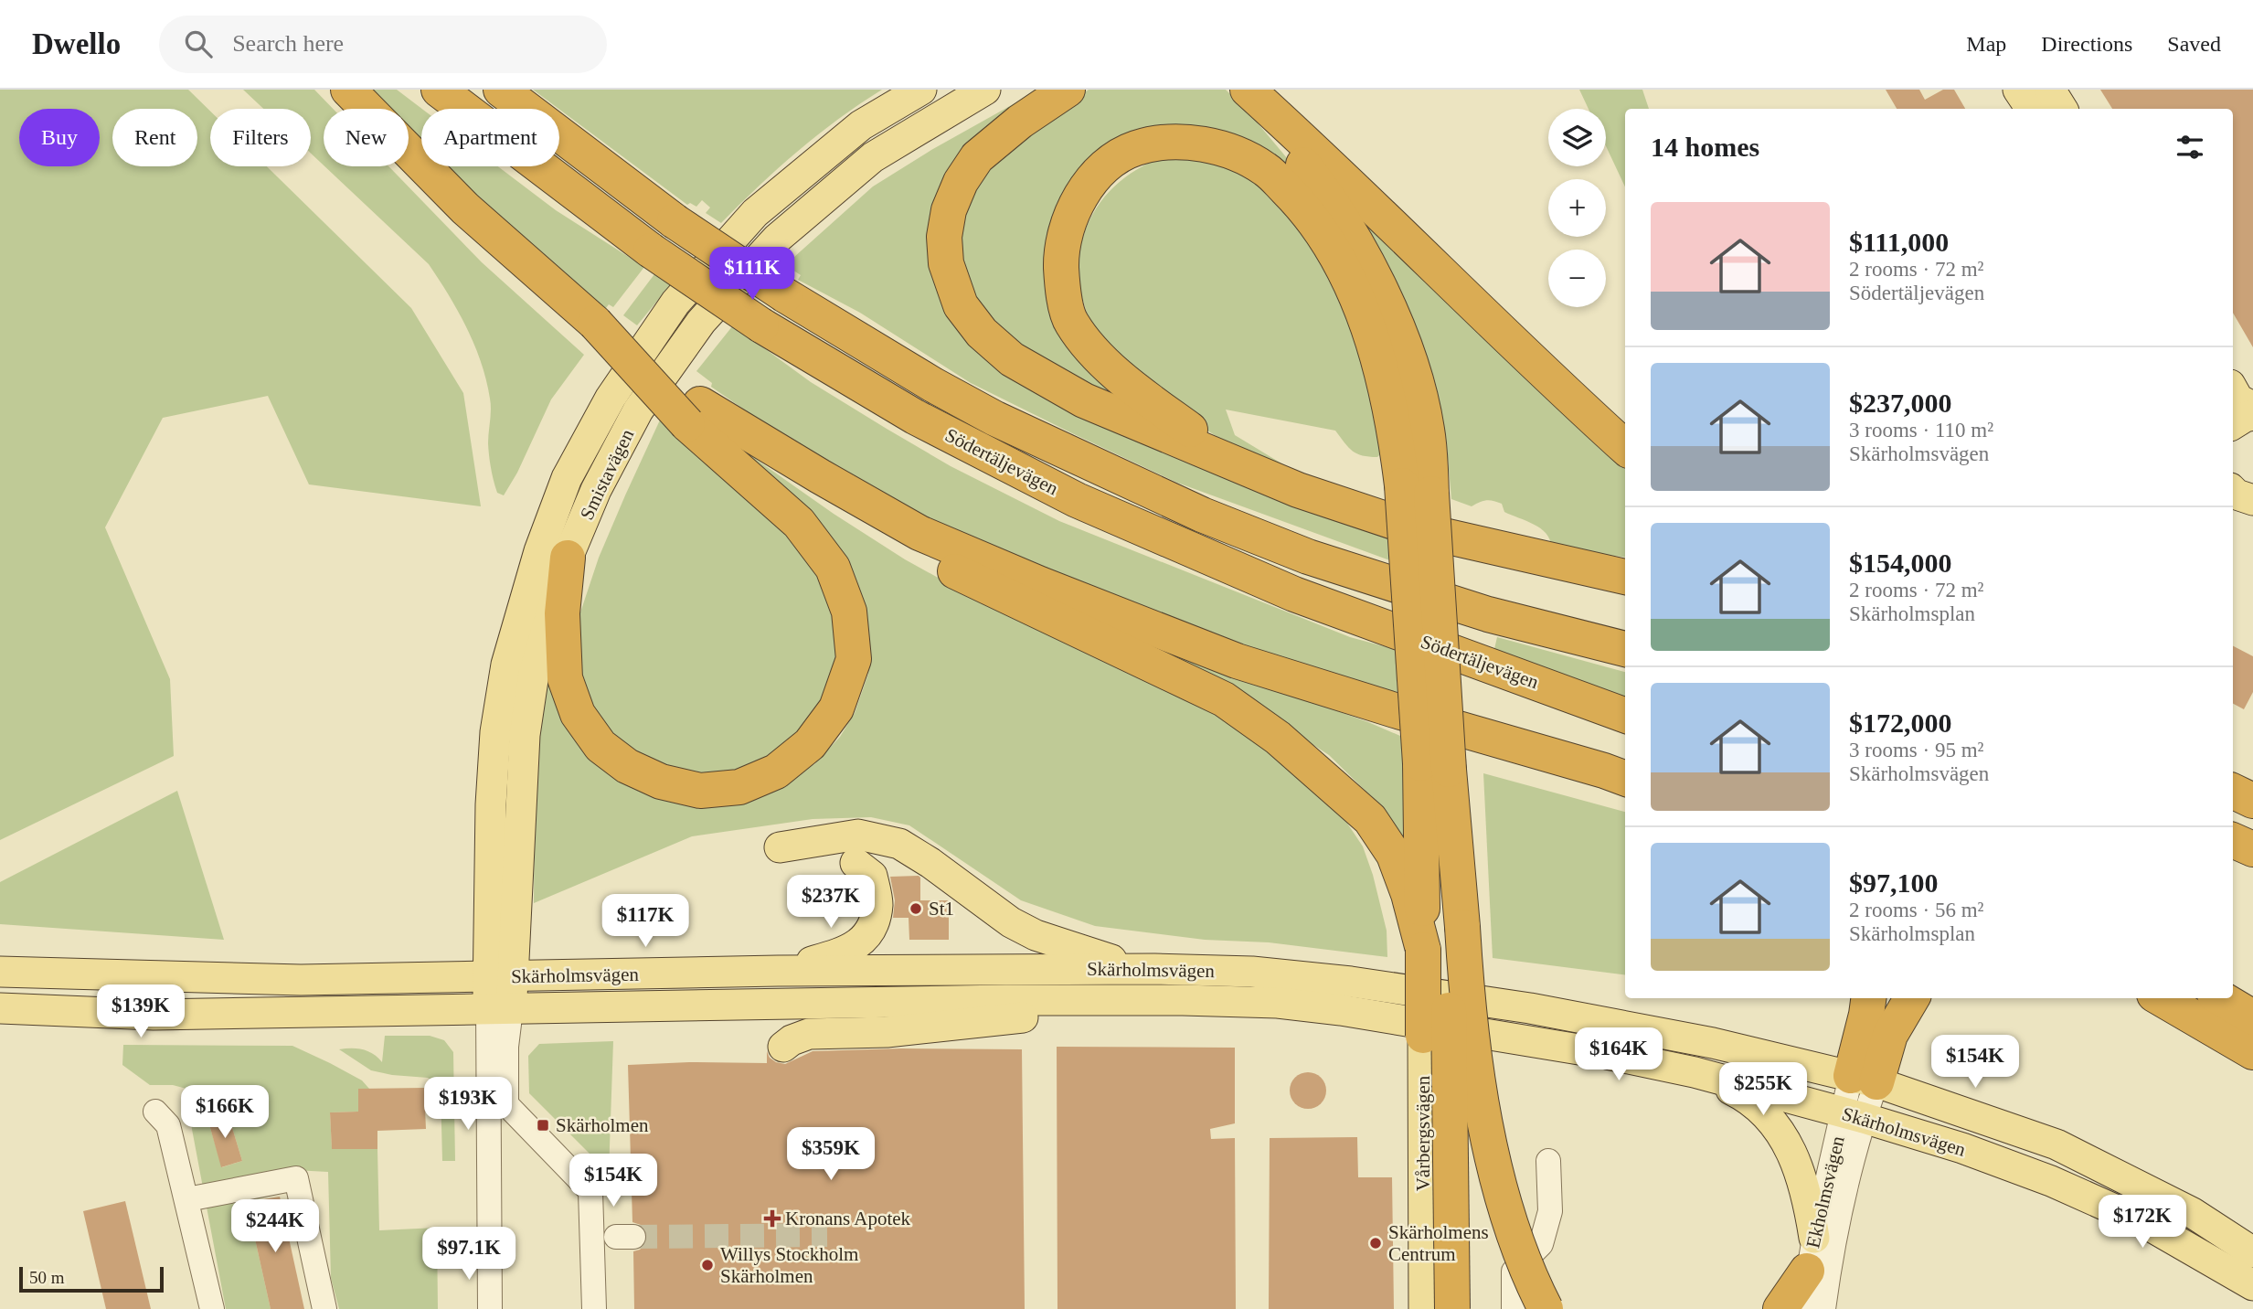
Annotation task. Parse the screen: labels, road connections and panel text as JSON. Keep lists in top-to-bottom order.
{
  "streets": {
    "highway": ["Södertäljevägen"],
    "main road": ["Smistavägen", "Skärholmsvägen", "Vårbergsvägen"],
    "street": ["Ekholmsvägen"]
  },
  "crossings": [
    ["Smistavägen", "Skärholmsvägen"],
    ["Skärholmsvägen", "Ekholmsvägen"]
  ],
  "places": {
    "other": ["St1", "Skärholmens Centrum", "Willys Stockholm Skärholmen"],
    "transit": ["Skärholmen"],
    "health": ["Kronans Apotek"]
  },
  "scale_bar": "50 m",
  "page": {
    "header": "Dwello",
    "search": "Search here",
    "nav": ["Map", "Directions", "Saved"],
    "map_buttons": ["+", "−"],
    "chip": [
      "Buy",
      "Rent",
      "Filters",
      "New",
      "Apartment"
    ],
    "heading": "14 homes",
    "list": [
      {
        "name": "$111,000",
        "note": "2 rooms · 72 m² · Södertäljevägen"
      },
      {
        "name": "$237,000",
        "note": "3 rooms · 110 m² · Skärholmsvägen"
      },
      {
        "name": "$154,000",
        "note": "2 rooms · 72 m² · Skärholmsplan"
      },
      {
        "name": "$172,000",
        "note": "3 rooms · 95 m² · Skärholmsvägen"
      },
      {
        "name": "$97,100",
        "note": "2 rooms · 56 m² · Skärholmsplan"
      }
    ],
    "price": [
      "$111K",
      "$237K",
      "$117K",
      "$139K",
      "$164K",
      "$154K",
      "$255K",
      "$193K",
      "$166K",
      "$359K",
      "$154K",
      "$172K",
      "$244K",
      "$97.1K"
    ],
    "scale": "50 m"
  }
}
